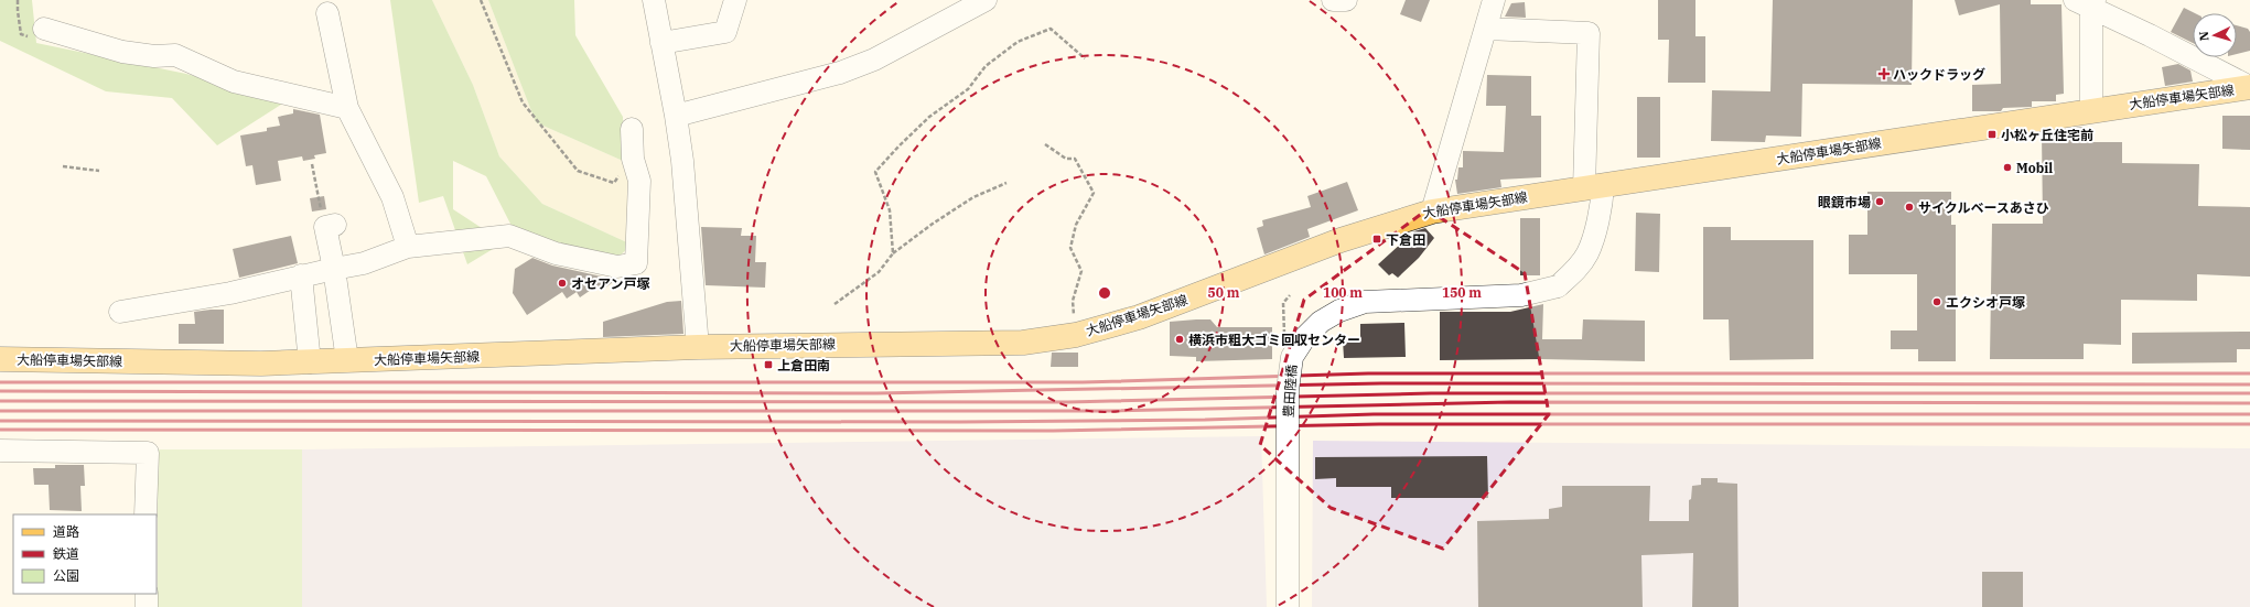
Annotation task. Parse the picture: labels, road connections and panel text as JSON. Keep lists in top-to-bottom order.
{
  "streets": {
    "main road": ["大船停車場矢部線"],
    "street": ["豊田陸橋"]
  },
  "crossings": [
    ["大船停車場矢部線", "豊田陸橋"]
  ],
  "places": {
    "health": ["ハックドラッグ"],
    "transit": ["小松ヶ丘住宅前", "下倉田", "上倉田南"],
    "other": [
      "Mobil",
      "眼鏡市場",
      "サイクルベースあさひ",
      "オセアン戸塚",
      "エクシオ戸塚",
      "横浜市粗大ゴミ回収センター"
    ]
  },
  "legend": ["道路", "鉄道", "公園"],
  "north": "left",
  "rings": ["50 m", "100 m", "150 m"]
}
